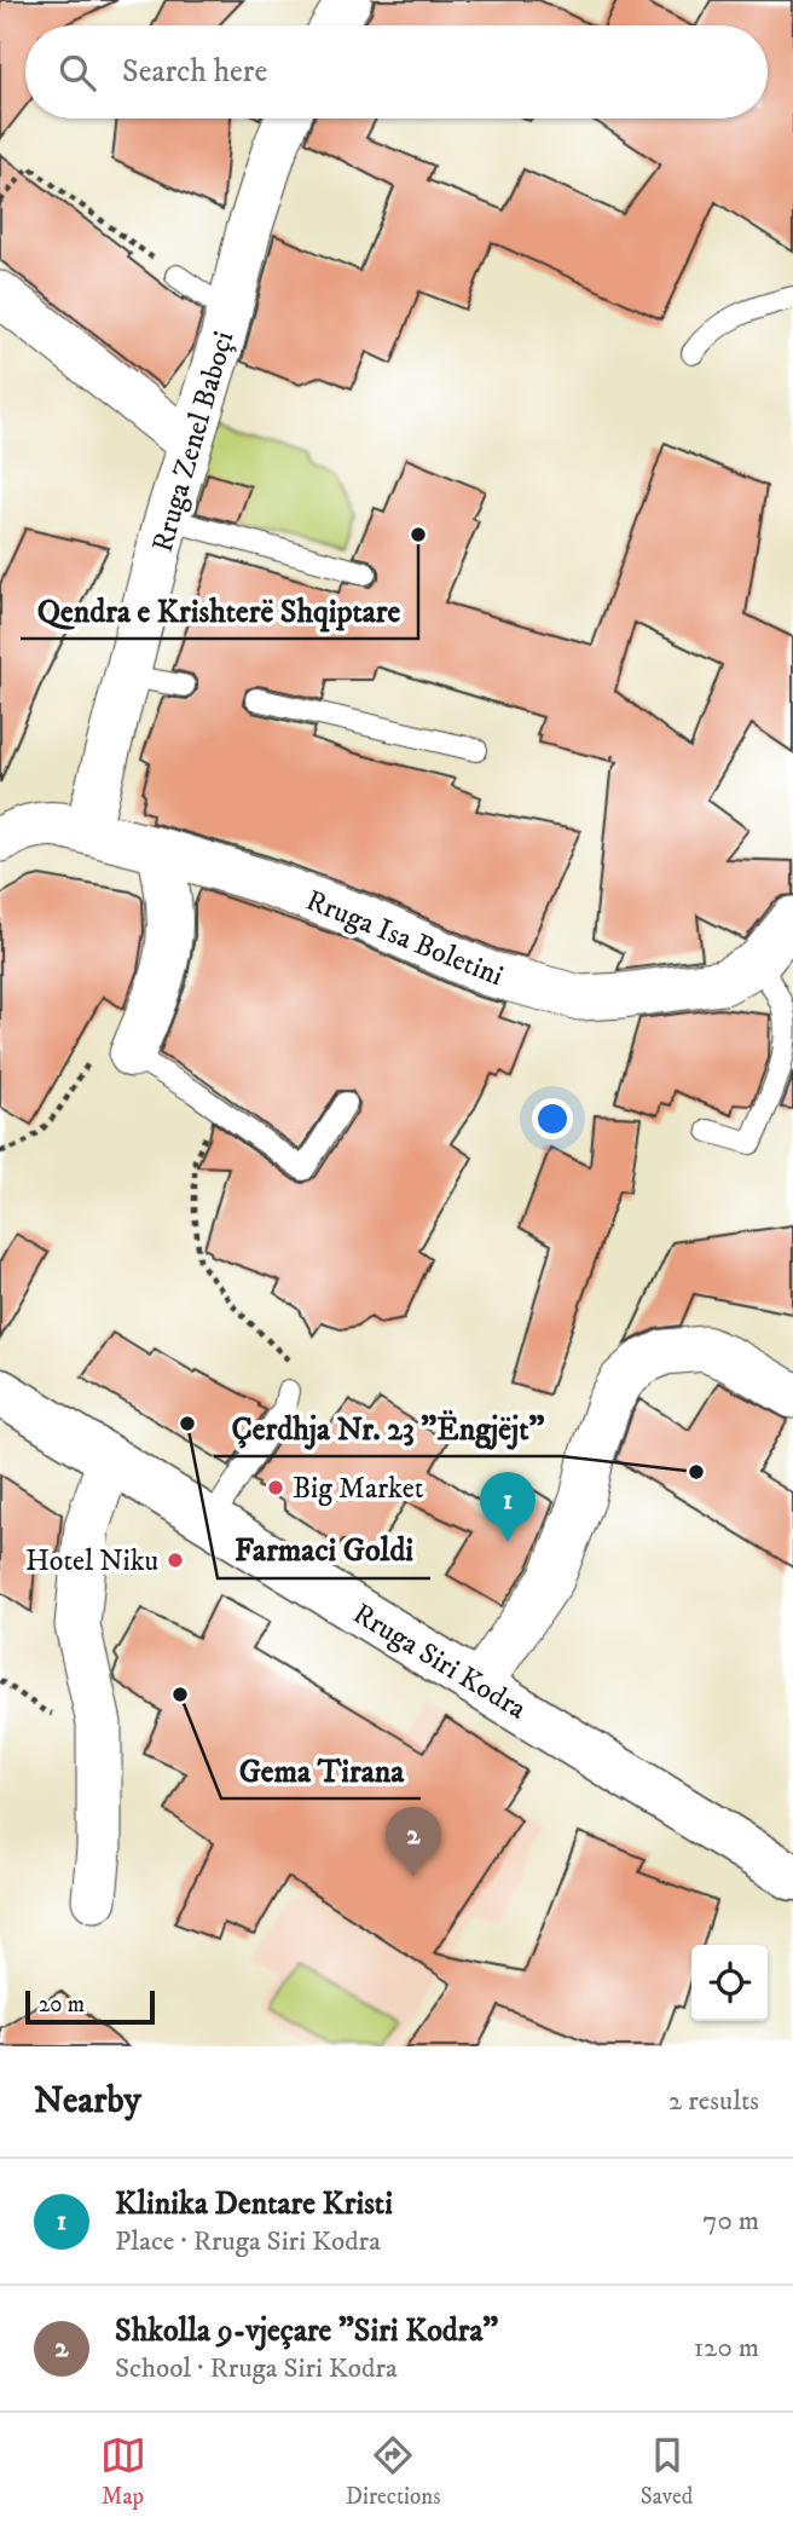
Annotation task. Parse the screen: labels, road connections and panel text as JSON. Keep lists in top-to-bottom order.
{
  "streets": {
    "street": ["Rruga Zenel Baboçi", "Rruga Isa Boletini", "Rruga Siri Kodra"]
  },
  "crossings": [
    ["Rruga Zenel Baboçi", "Rruga Isa Boletini"]
  ],
  "places": [
    "Qendra e Krishterë Shqiptare",
    "Farmaci Goldi",
    "Çerdhja Nr. 23 \"Ëngjëjt\"",
    "Big Market",
    "Hotel Niku",
    "Gema Tirana"
  ],
  "scale_bar": "20 m",
  "page": {
    "search": "Search here",
    "pins": ["1", "2"],
    "scale": "20 m",
    "heading": ["Nearby", "2 results"],
    "list": [
      {
        "mark": "1",
        "name": "Klinika Dentare Kristi",
        "note": "Place · Rruga Siri Kodra",
        "value": "70 m"
      },
      {
        "mark": "2",
        "name": "Shkolla 9-vjeçare \"Siri Kodra\"",
        "note": "School · Rruga Siri Kodra",
        "value": "120 m"
      }
    ],
    "nav": ["Map", "Directions", "Saved"]
  }
}
